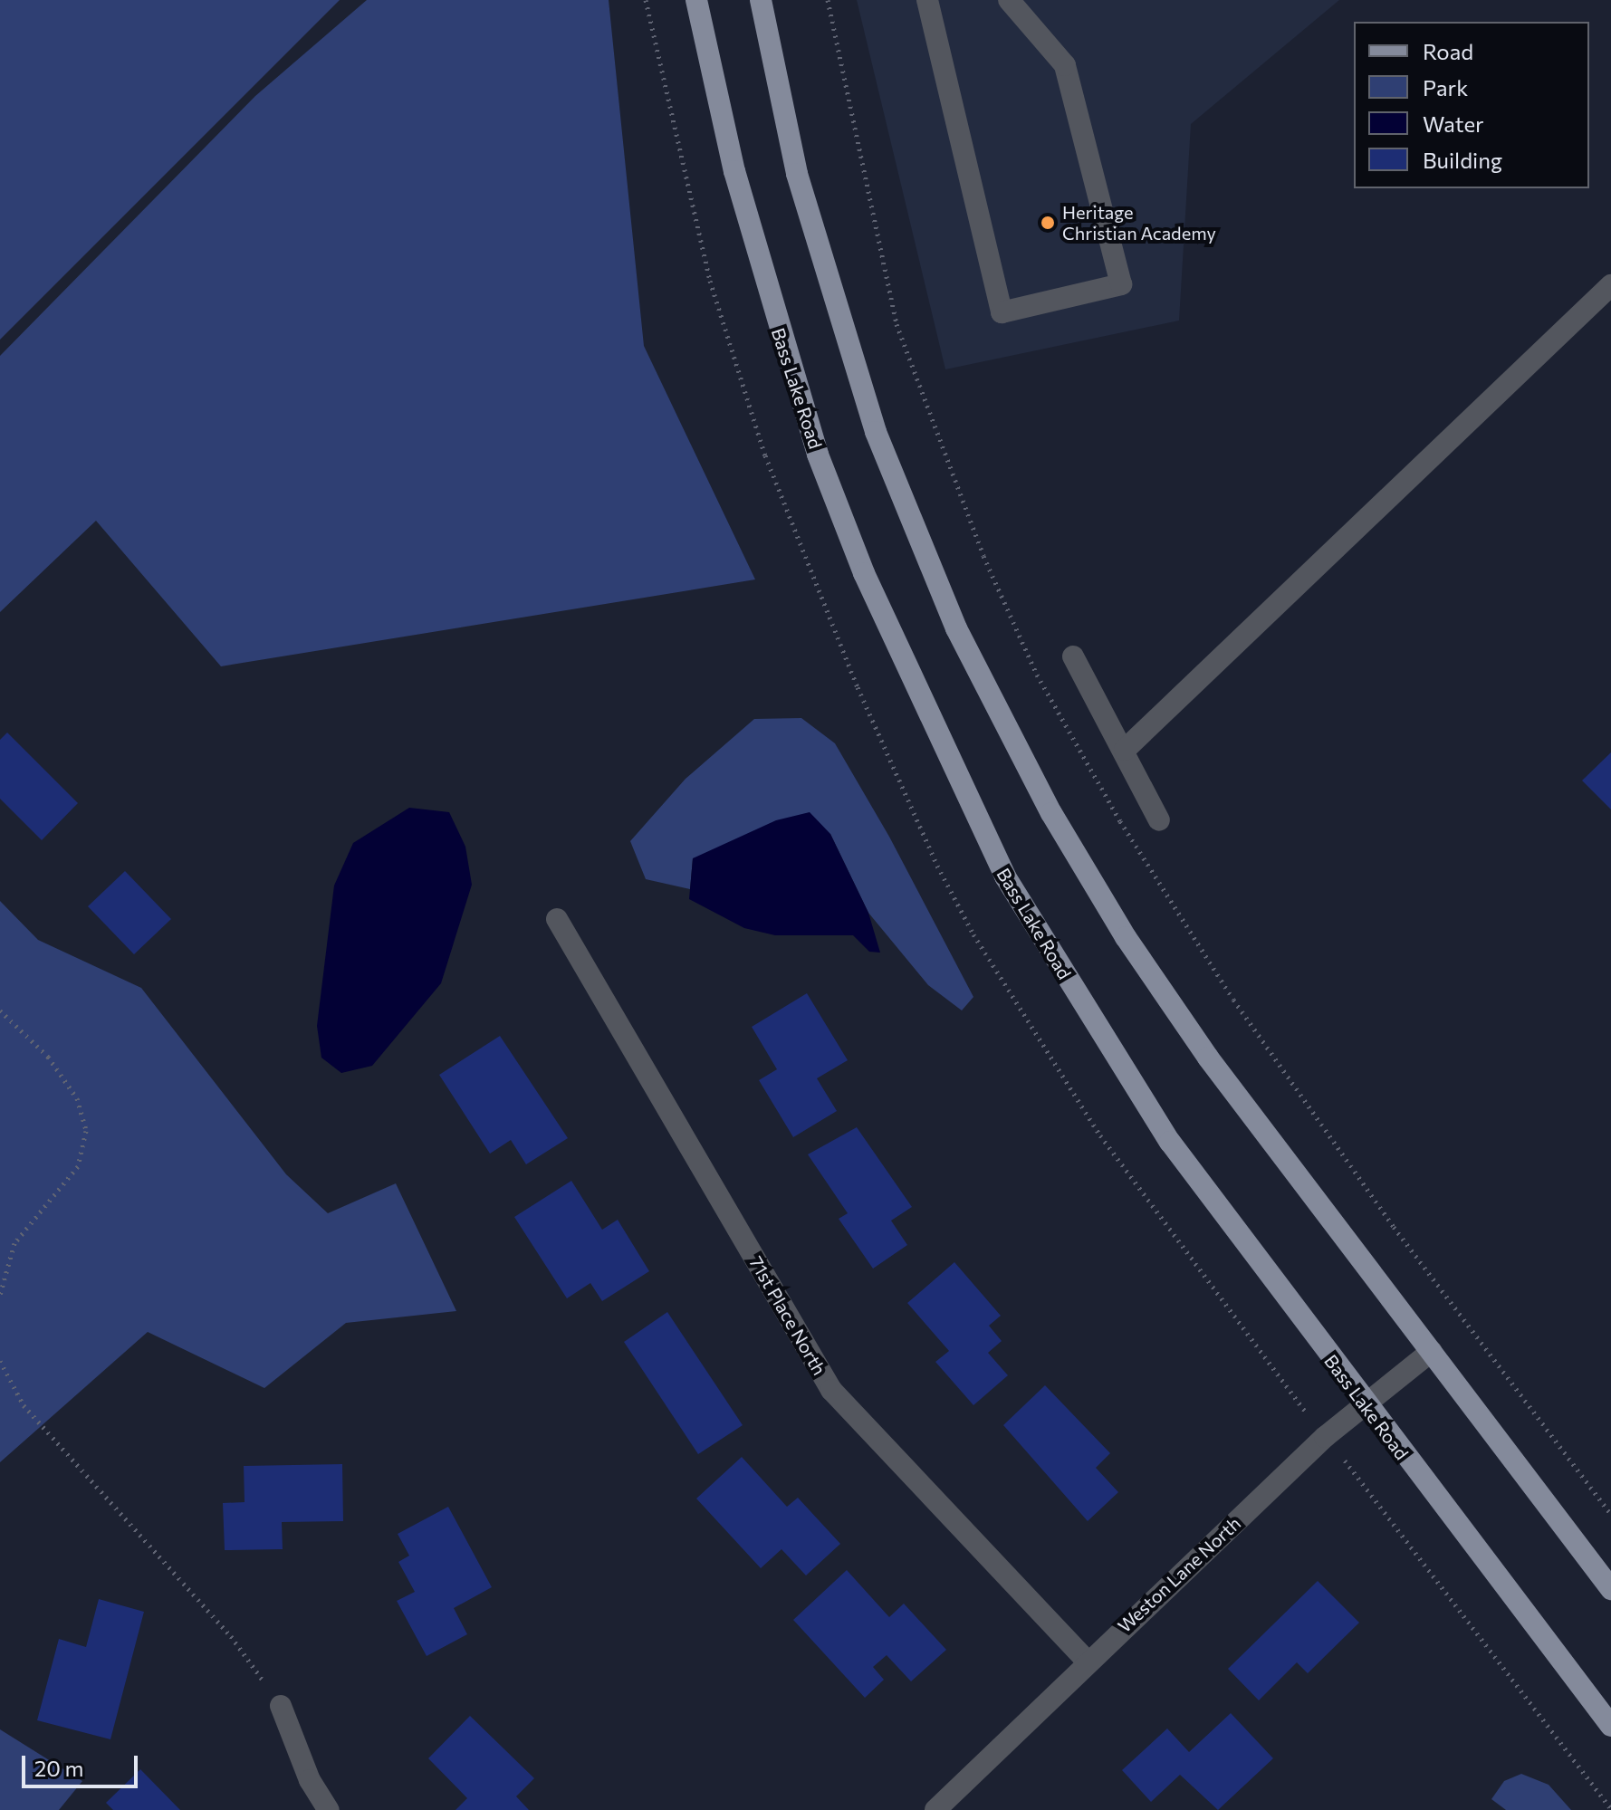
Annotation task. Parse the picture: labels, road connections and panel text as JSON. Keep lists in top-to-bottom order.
{
  "streets": {
    "main road": ["Bass Lake Road"],
    "street": ["71st Place North", "Weston Lane North"]
  },
  "crossings": [
    ["Bass Lake Road", "Weston Lane North"],
    ["71st Place North", "Weston Lane North"]
  ],
  "places": ["Heritage Christian Academy"],
  "legend": [
    "Road",
    "Park",
    "Water",
    "Building"
  ],
  "scale_bar": "20 m"
}
